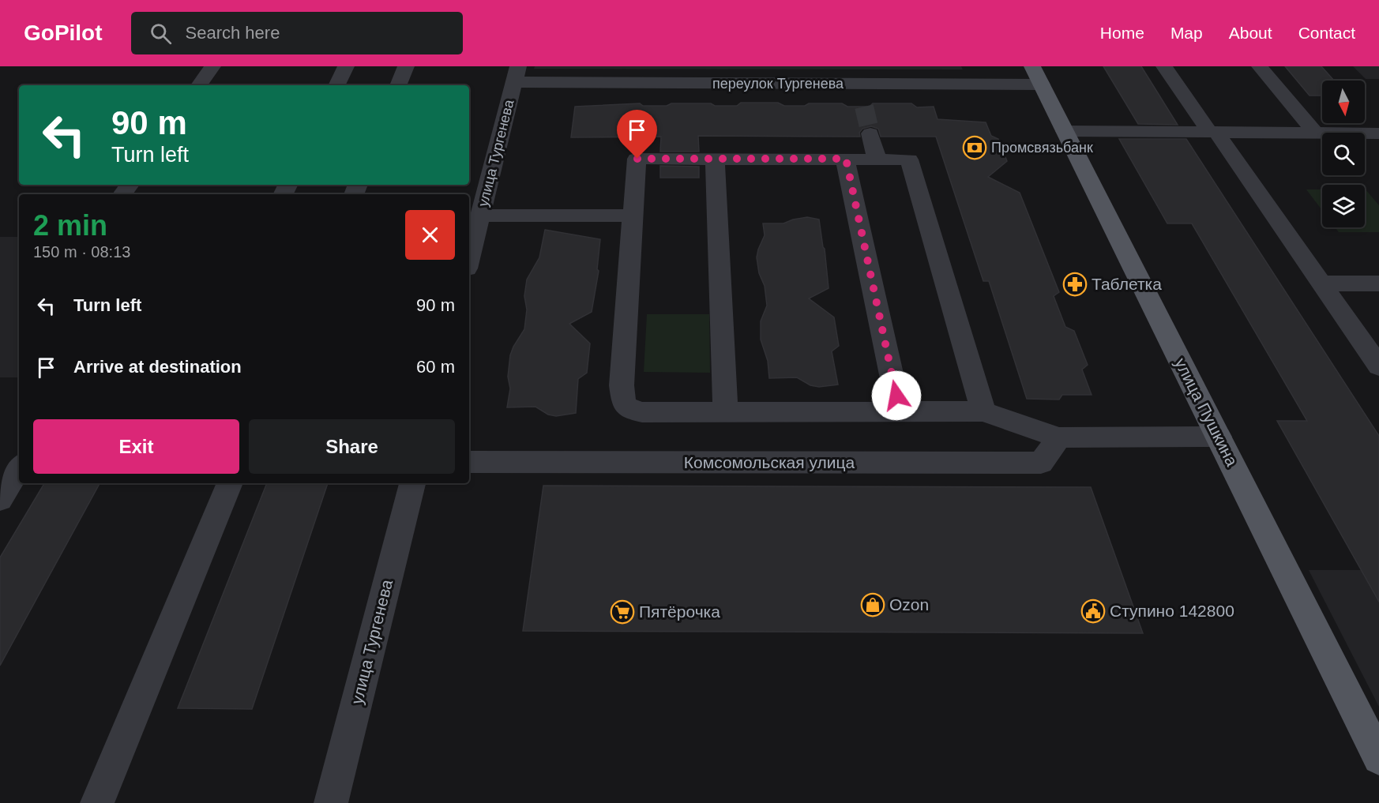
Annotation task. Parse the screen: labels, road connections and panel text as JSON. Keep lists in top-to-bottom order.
{
  "streets": {
    "main road": ["улица Пушкина"],
    "street": ["переулок Тургенева", "улица Тургенева", "Комсомольская улица"]
  },
  "crossings": [
    ["переулок Тургенева", "улица Тургенева"],
    ["переулок Тургенева", "улица Пушкина"]
  ],
  "places": {
    "bank": ["Промсвязьбанк"],
    "pharmacy": ["Таблетка"],
    "shop": ["Ozon"],
    "public building": ["Ступино 142800"],
    "supermarket": ["Пятёрочка"]
  },
  "north": "bottom",
  "page": {
    "header": "GoPilot",
    "search": "Search here",
    "nav": [
      "Home",
      "Map",
      "About",
      "Contact"
    ],
    "turn": ["90 m", "Turn left"],
    "heading": ["2 min", "150 m · 08:13"],
    "list": [
      {
        "name": "Turn left",
        "value": "90 m"
      },
      {
        "name": "Arrive at destination",
        "value": "60 m"
      }
    ],
    "buttons": ["Exit", "Share"]
  }
}
